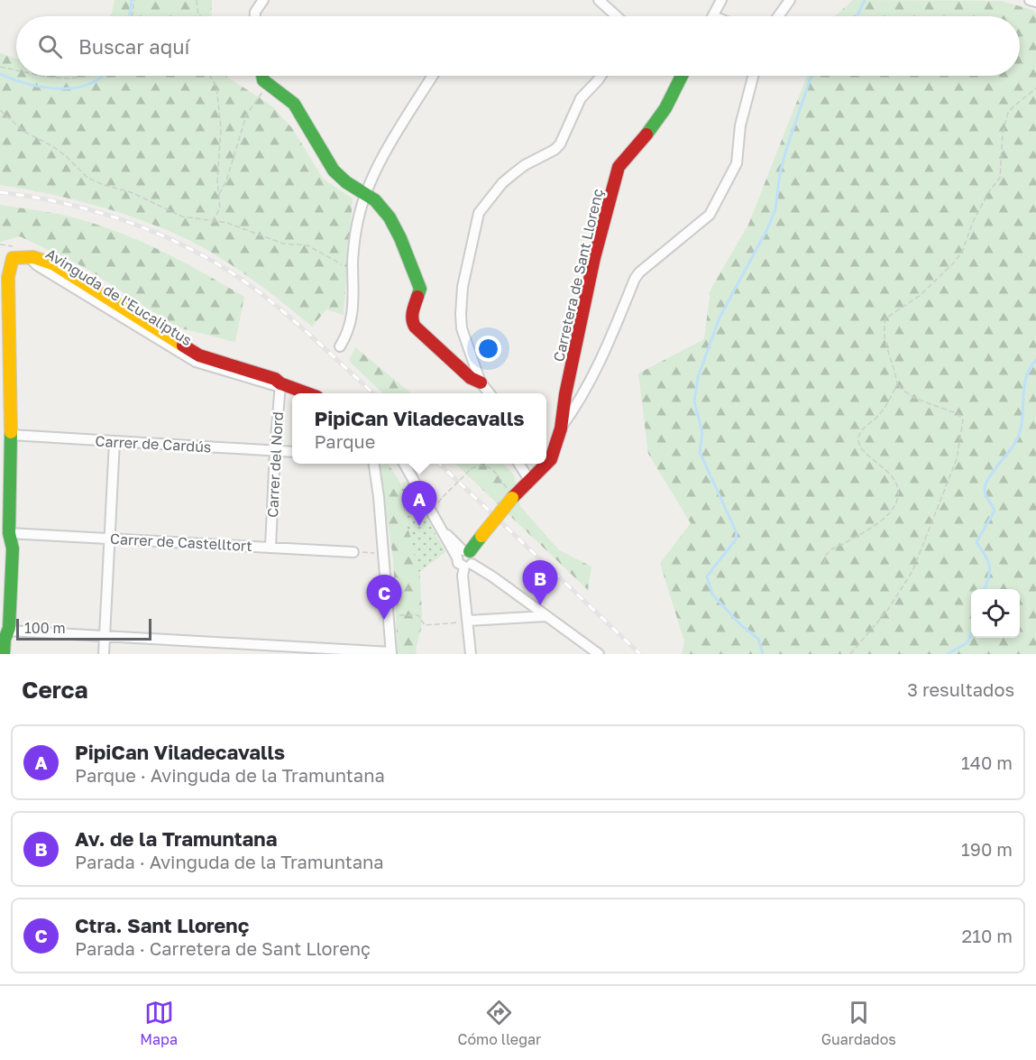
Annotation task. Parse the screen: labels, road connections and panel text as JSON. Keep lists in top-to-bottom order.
{
  "streets": {
    "street": [
      "Carretera de Sant Llorenç",
      "Avinguda de l'Eucaliptus",
      "Carrer de Cardús",
      "Carrer del Nord",
      "Carrer de Castelltort"
    ]
  },
  "crossings": [
    ["Avinguda de l'Eucaliptus", "Carrer de Cardús"],
    ["Avinguda de l'Eucaliptus", "Carrer del Nord"],
    ["Carrer de Cardús", "Carrer del Nord"],
    ["Carrer del Nord", "Carrer de Castelltort"]
  ],
  "scale_bar": "100 m",
  "page": {
    "search": "Buscar aquí",
    "popup": ["PipiCan Viladecavalls", "Parque"],
    "pins": ["A", "B", "C"],
    "scale": "100 m",
    "heading": ["Cerca", "3 resultados"],
    "list": [
      {
        "mark": "A",
        "name": "PipiCan Viladecavalls",
        "note": "Parque · Avinguda de la Tramuntana",
        "value": "140 m"
      },
      {
        "mark": "B",
        "name": "Av. de la Tramuntana",
        "note": "Parada · Avinguda de la Tramuntana",
        "value": "190 m"
      },
      {
        "mark": "C",
        "name": "Ctra. Sant Llorenç",
        "note": "Parada · Carretera de Sant Llorenç",
        "value": "210 m"
      }
    ],
    "nav": ["Mapa", "Cómo llegar", "Guardados"]
  }
}
